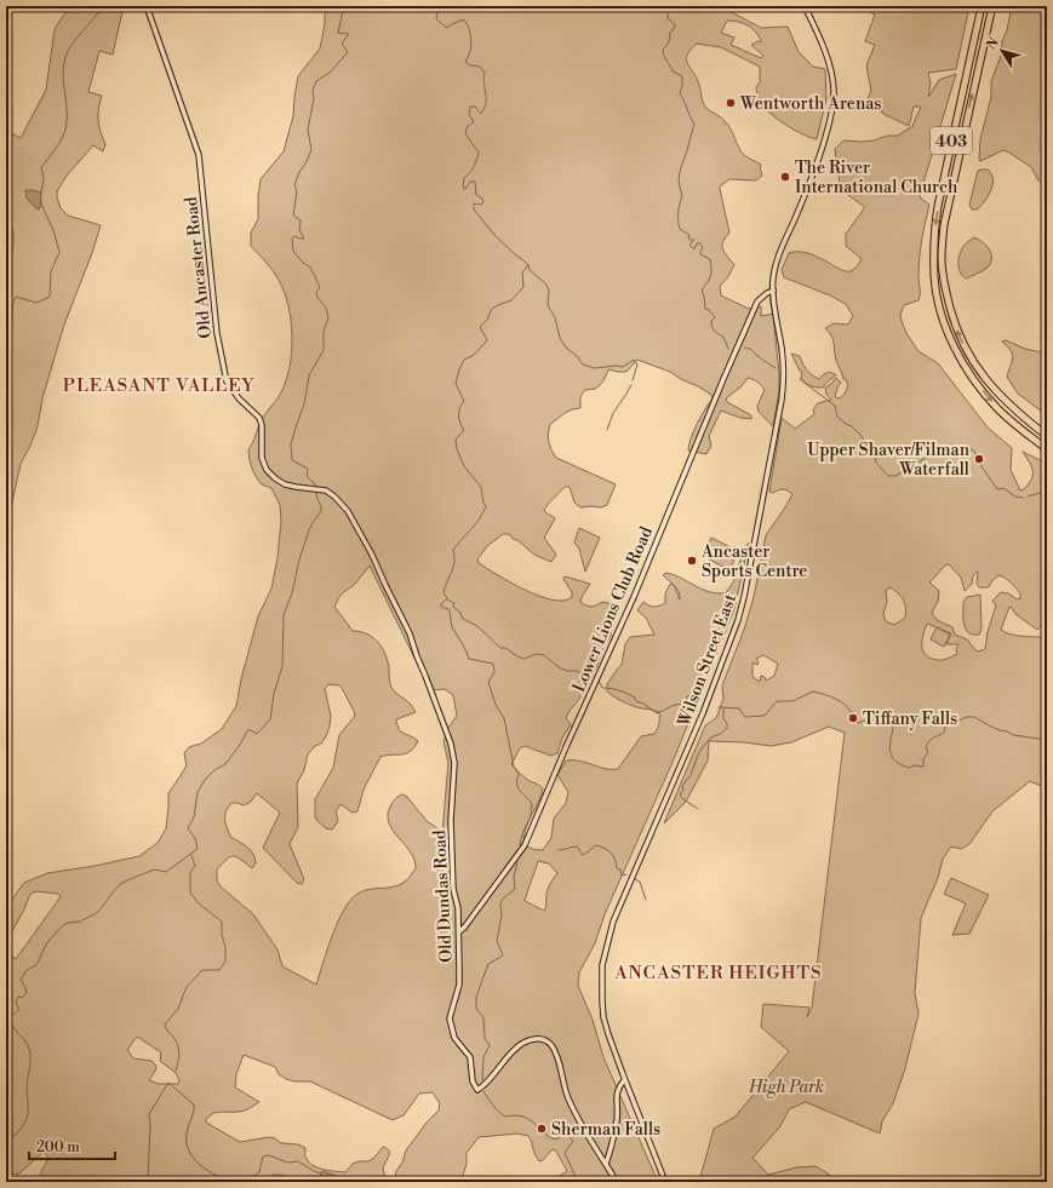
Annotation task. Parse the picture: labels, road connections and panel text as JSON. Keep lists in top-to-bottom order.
{
  "streets": {
    "highway": ["403"],
    "street": [
      "Old Ancaster Road",
      "Lower Lions Club Road",
      "Wilson Street East",
      "Old Dundas Road"
    ]
  },
  "crossings": [
    ["Old Ancaster Road", "Old Dundas Road"],
    ["Lower Lions Club Road", "Wilson Street East"],
    ["Lower Lions Club Road", "Old Dundas Road"]
  ],
  "districts": ["PLEASANT VALLEY", "ANCASTER HEIGHTS"],
  "parks": ["High Park"],
  "places": [
    "Wentworth Arenas",
    "The River International Church",
    "Upper Shaver/Filman Waterfall",
    "Ancaster Sports Centre",
    "Tiffany Falls",
    "Sherman Falls"
  ],
  "scale_bar": "200 m",
  "north": "top left"
}
